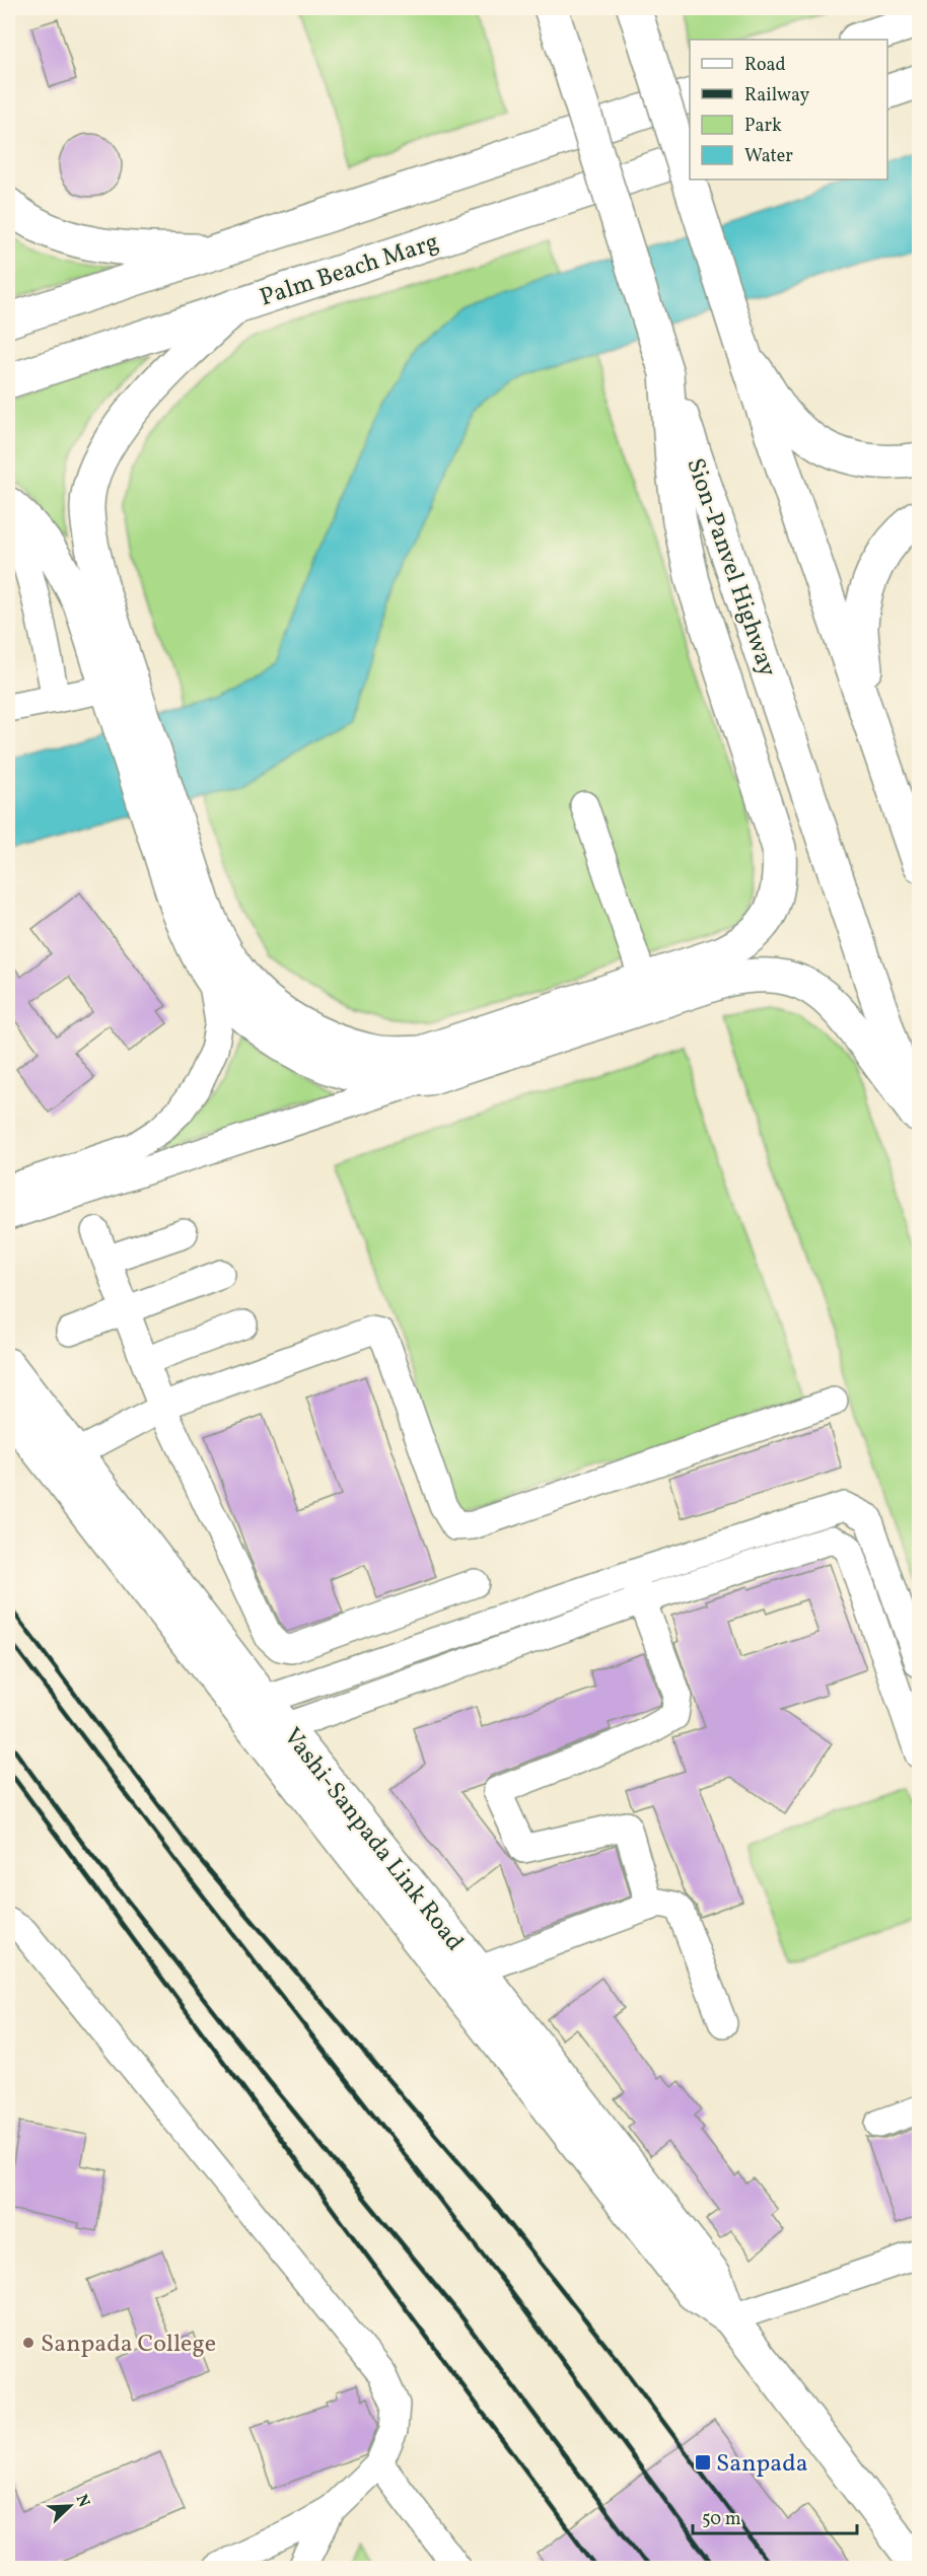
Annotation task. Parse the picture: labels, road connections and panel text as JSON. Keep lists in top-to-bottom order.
{
  "streets": {
    "main road": ["Palm Beach Marg", "Sion-Panvel Highway", "Vashi-Sanpada Link Road"]
  },
  "places": {
    "other": ["Sanpada College"],
    "transit": ["Sanpada"]
  },
  "legend": [
    "Road",
    "Railway",
    "Park",
    "Water"
  ],
  "scale_bar": "50 m",
  "north": "top right"
}
